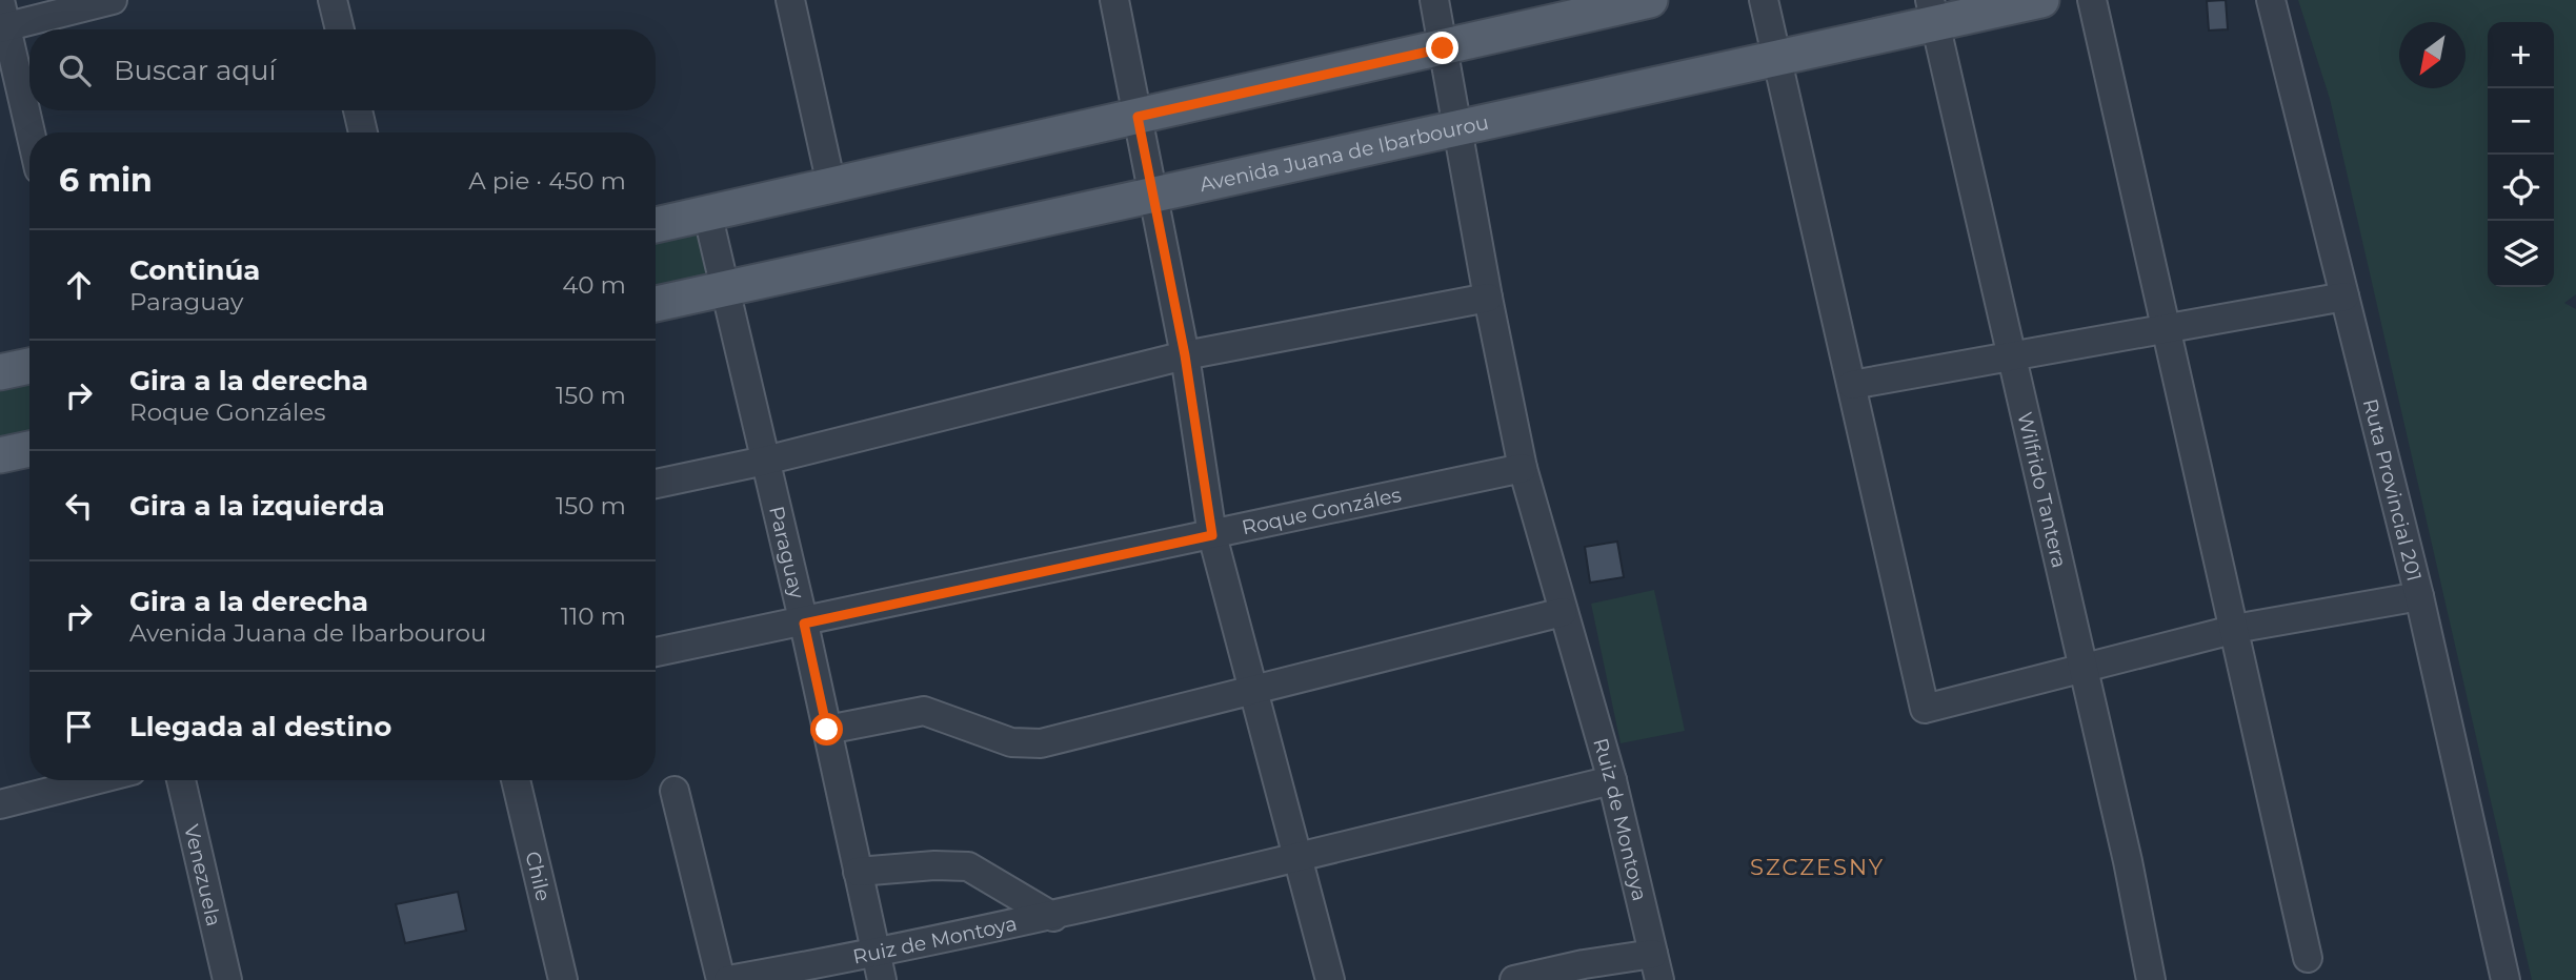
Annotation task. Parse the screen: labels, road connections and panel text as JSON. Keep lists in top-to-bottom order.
{
  "streets": {
    "main road": ["Avenida Juana de Ibarbourou"],
    "street": [
      "Ruta Provincial 201",
      "Wilfrido Tantera",
      "Roque Gonzáles",
      "Paraguay",
      "Ruiz de Montoya",
      "Venezuela",
      "Chile"
    ]
  },
  "crossings": [
    ["Avenida Juana de Ibarbourou", "Wilfrido Tantera"],
    ["Avenida Juana de Ibarbourou", "Paraguay"],
    ["Avenida Juana de Ibarbourou", "Ruiz de Montoya"],
    ["Roque Gonzáles", "Paraguay"],
    ["Roque Gonzáles", "Ruiz de Montoya"],
    ["Paraguay", "Ruiz de Montoya"]
  ],
  "districts": ["SZCZESNY"],
  "north": "bottom left",
  "page": {
    "map_buttons": ["+", "−"],
    "search": "Buscar aquí",
    "heading": ["6 min", "A pie · 450 m"],
    "list": [
      ["Continúa", "Paraguay", "40 m"],
      ["Gira a la derecha", "Roque Gonzáles", "150 m"],
      ["Gira a la izquierda", "150 m"],
      ["Gira a la derecha", "Avenida Juana de Ibarbourou", "110 m"],
      "Llegada al destino"
    ]
  }
}
